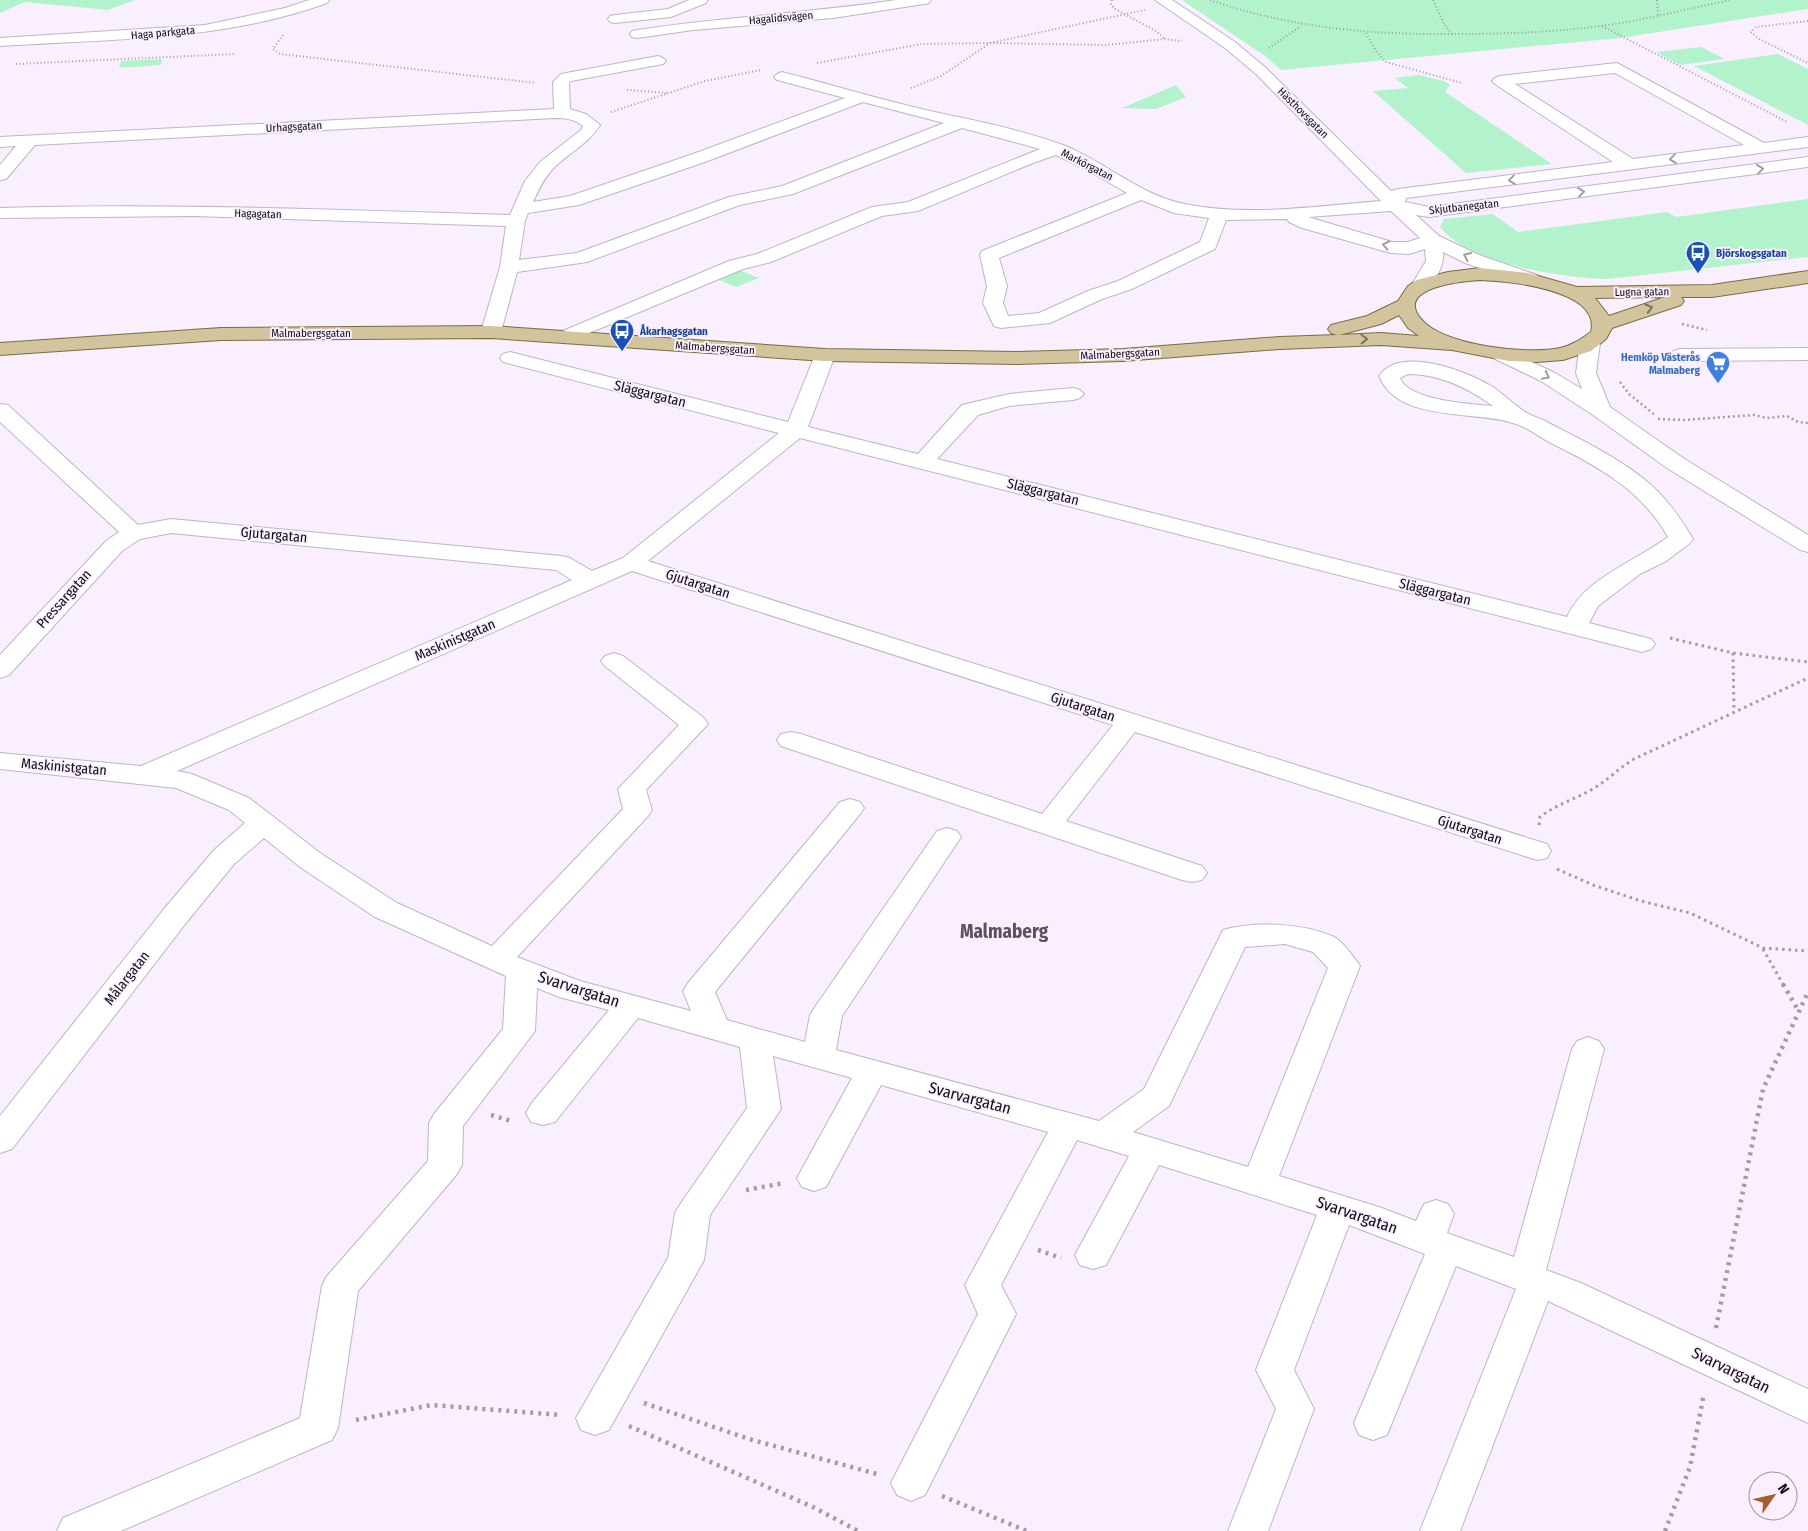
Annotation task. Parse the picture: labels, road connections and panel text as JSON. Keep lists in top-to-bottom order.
{
  "streets": {
    "main road": ["Lugna gatan", "Malmabergsgatan"],
    "street": [
      "Hagalidsvägen",
      "Haga parkgata",
      "Hästhovsgatan",
      "Urhagsgatan",
      "Markörgatan",
      "Skjutbanegatan",
      "Hagagatan",
      "Släggargatan",
      "Gjutargatan",
      "Pressargatan",
      "Maskinistgatan",
      "Målargatan",
      "Svarvargatan"
    ]
  },
  "crossings": [
    ["Hästhovsgatan", "Markörgatan"],
    ["Hästhovsgatan", "Skjutbanegatan"],
    ["Markörgatan", "Skjutbanegatan"],
    ["Markörgatan", "Hagagatan"],
    ["Malmabergsgatan", "Maskinistgatan"],
    ["Släggargatan", "Maskinistgatan"],
    ["Gjutargatan", "Pressargatan"],
    ["Gjutargatan", "Maskinistgatan"],
    ["Maskinistgatan", "Svarvargatan"],
    ["Målargatan", "Svarvargatan"]
  ],
  "districts": ["Malmaberg"],
  "places": {
    "bus stop": ["Björskogsgatan", "Åkarhagsgatan"],
    "supermarket": ["Hemköp Västerås Malmaberg"]
  },
  "north": "top right"
}
